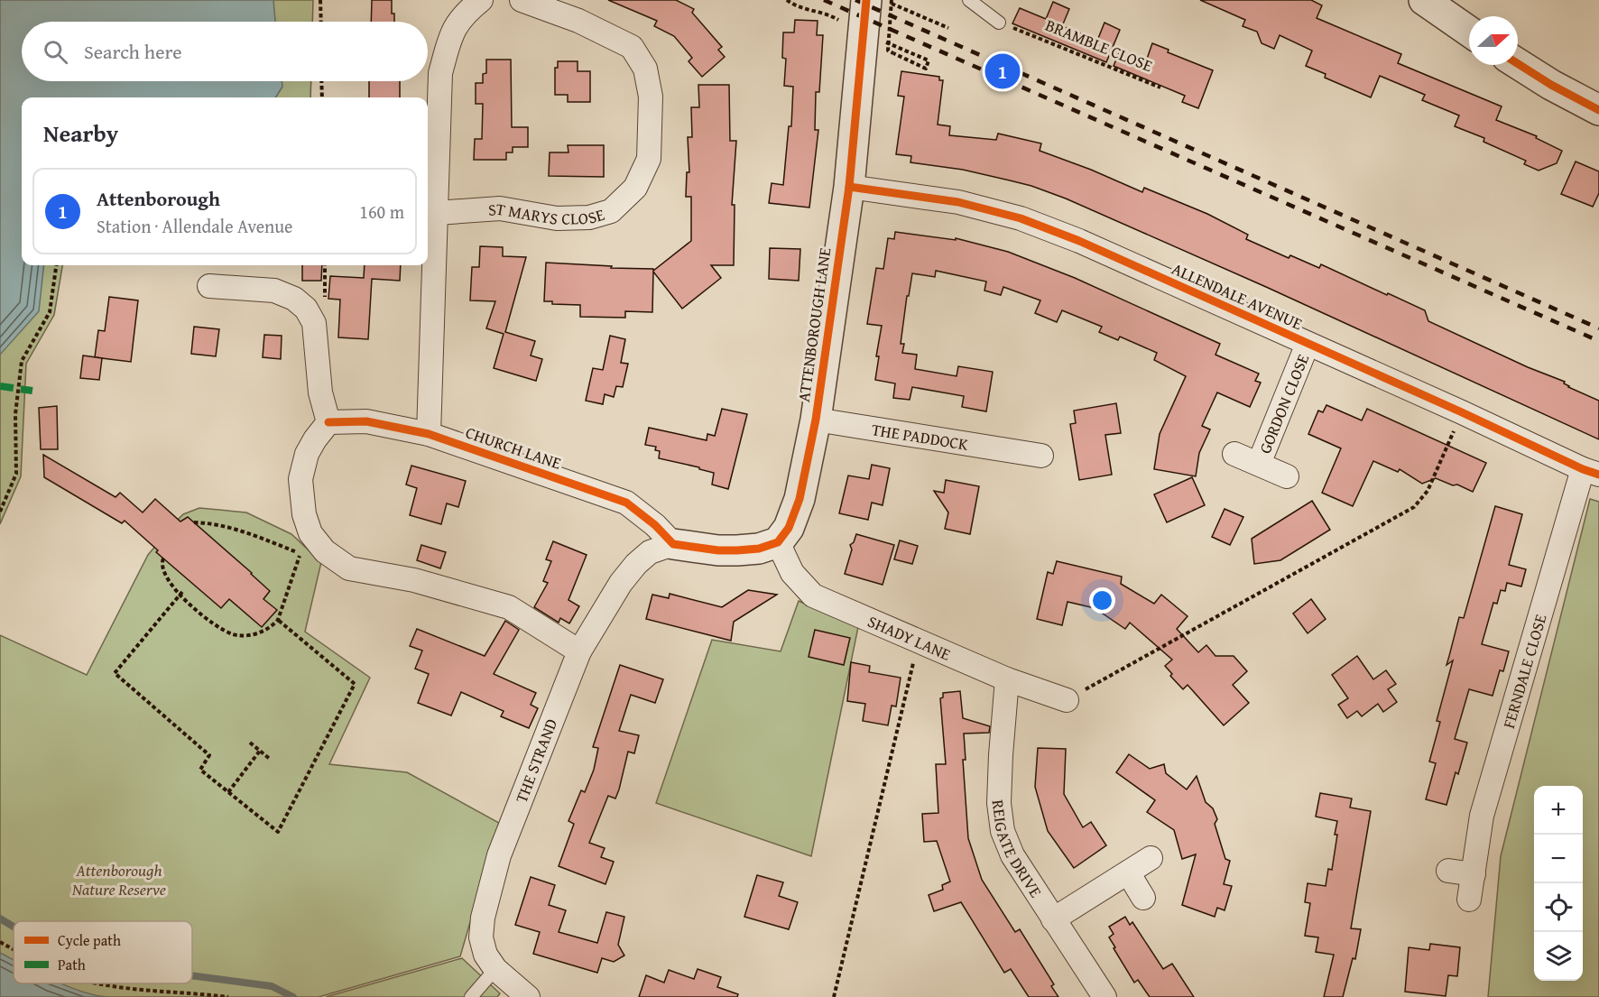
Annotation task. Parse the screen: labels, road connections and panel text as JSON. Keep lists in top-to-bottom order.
{
  "streets": {
    "street": [
      "ST MARYS CLOSE",
      "ALLENDALE AVENUE",
      "ATTENBOROUGH LANE",
      "GORDON CLOSE",
      "THE PADDOCK",
      "CHURCH LANE",
      "SHADY LANE",
      "FERNDALE CLOSE",
      "THE STRAND",
      "REIGATE DRIVE"
    ],
    "path": ["BRAMBLE CLOSE"]
  },
  "crossings": [
    ["ALLENDALE AVENUE", "ATTENBOROUGH LANE"],
    ["ALLENDALE AVENUE", "GORDON CLOSE"],
    ["ALLENDALE AVENUE", "FERNDALE CLOSE"],
    ["ATTENBOROUGH LANE", "THE PADDOCK"],
    ["ATTENBOROUGH LANE", "SHADY LANE"],
    ["CHURCH LANE", "THE STRAND"],
    ["SHADY LANE", "REIGATE DRIVE"]
  ],
  "parks": ["Attenborough Nature Reserve"],
  "legend": ["Cycle path", "Path"],
  "north": "right",
  "page": {
    "search": "Search here",
    "pins": "1",
    "heading": "Nearby",
    "list": [
      {
        "mark": "1",
        "name": "Attenborough",
        "note": "Station · Allendale Avenue",
        "value": "160 m"
      }
    ],
    "map_buttons": ["+", "−"]
  }
}
